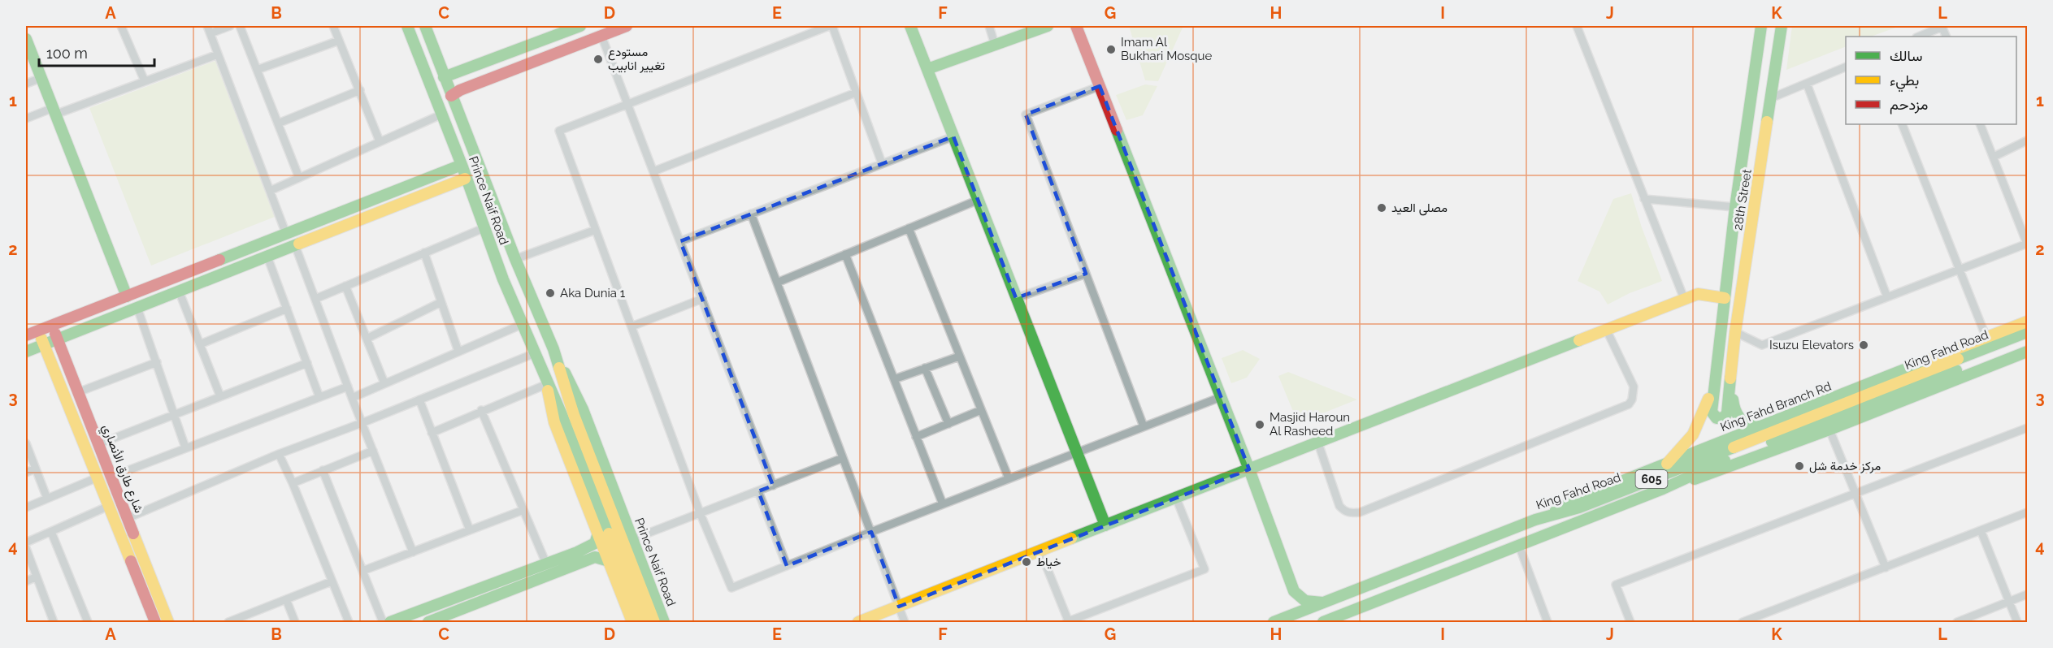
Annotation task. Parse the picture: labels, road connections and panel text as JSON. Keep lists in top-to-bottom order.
{
  "streets": {
    "main road": [
      "28th Street",
      "Prince Naif Road",
      "King Fahd Road",
      "King Fahd Branch Rd",
      "شارع طارق الأنصاري",
      "605"
    ]
  },
  "crossings": [
    ["King Fahd Road", "King Fahd Branch Rd"]
  ],
  "places": [
    "Imam Al Bukhari Mosque",
    "مستودع تغيير انابيب",
    "مصلى العيد",
    "Aka Dunia 1",
    "Isuzu Elevators",
    "Masjid Haroun Al Rasheed",
    "مركز خدمة شل",
    "خياط"
  ],
  "legend": ["سالك", "بطيء", "مزدحم"],
  "scale_bar": "100 m",
  "grid": {
    "columns": [
      "A",
      "B",
      "C",
      "D",
      "E",
      "F",
      "G",
      "H",
      "I",
      "J",
      "K",
      "L"
    ],
    "rows": [
      "1",
      "2",
      "3",
      "4"
    ]
  }
}
